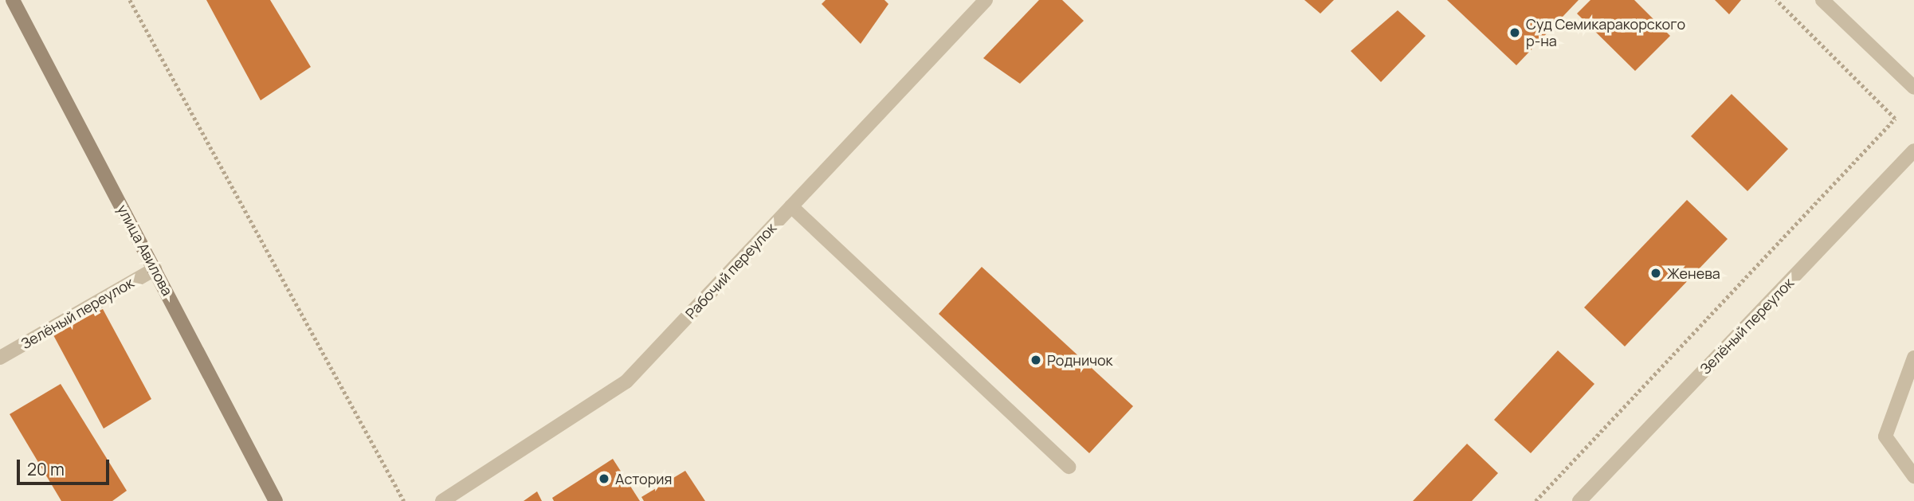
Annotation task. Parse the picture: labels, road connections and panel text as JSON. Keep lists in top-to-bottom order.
{
  "streets": {
    "main road": ["улица Авилова"],
    "street": ["Рабочий переулок", "Зелёный переулок"]
  },
  "crossings": [
    ["улица Авилова", "Зелёный переулок"]
  ],
  "places": [
    "Суд Семикаракорского р-на",
    "Женева",
    "Родничок",
    "Астория"
  ],
  "scale_bar": "20 m"
}
